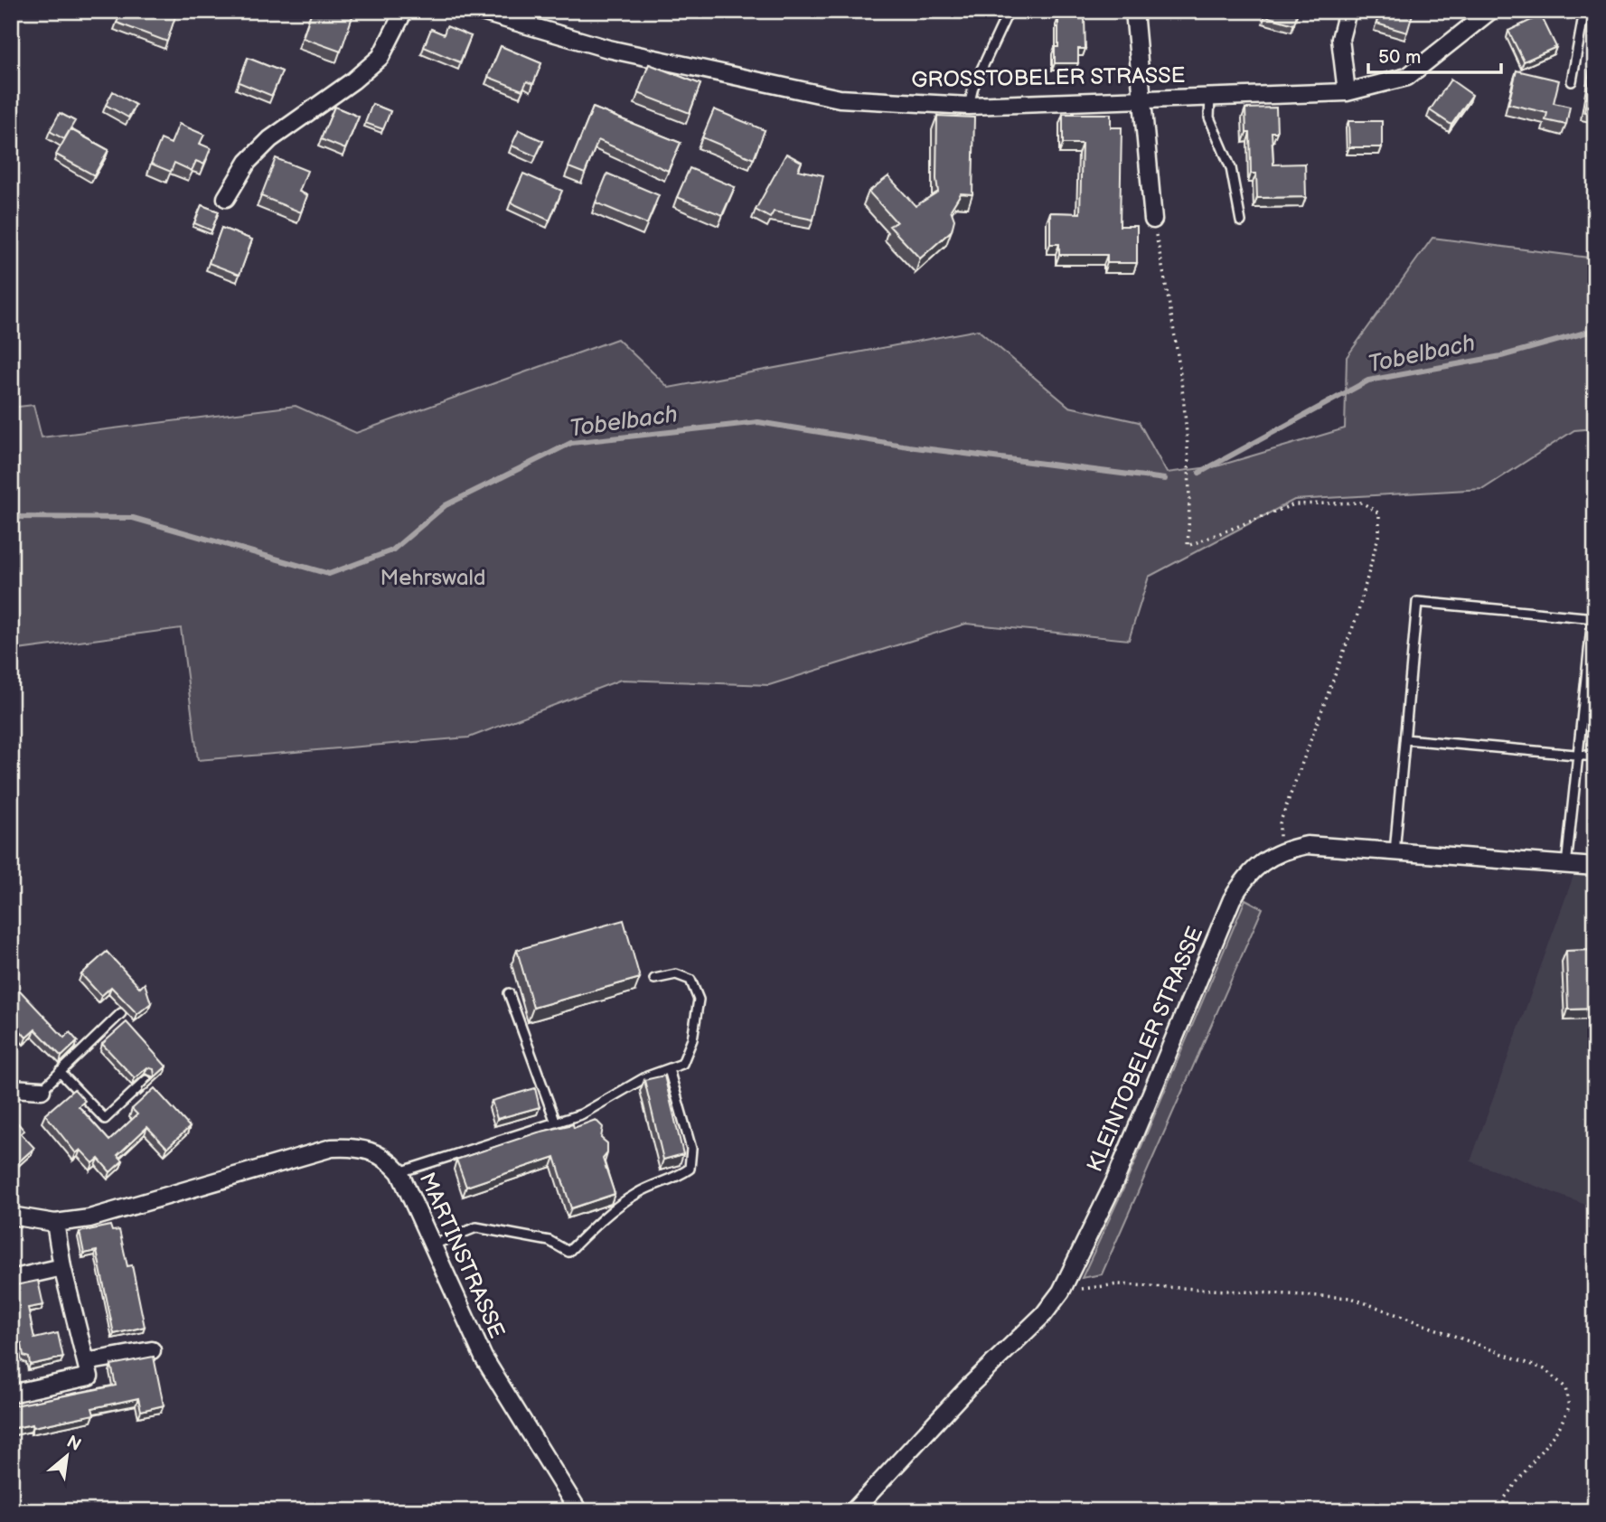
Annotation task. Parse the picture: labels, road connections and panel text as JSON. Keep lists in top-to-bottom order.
{
  "streets": {
    "street": ["GROSSTOBELER STRASSE", "KLEINTOBELER STRASSE", "MARTINSTRASSE"]
  },
  "water": ["Tobelbach"],
  "parks": ["Mehrswald"],
  "scale_bar": "50 m",
  "north": "top right"
}
